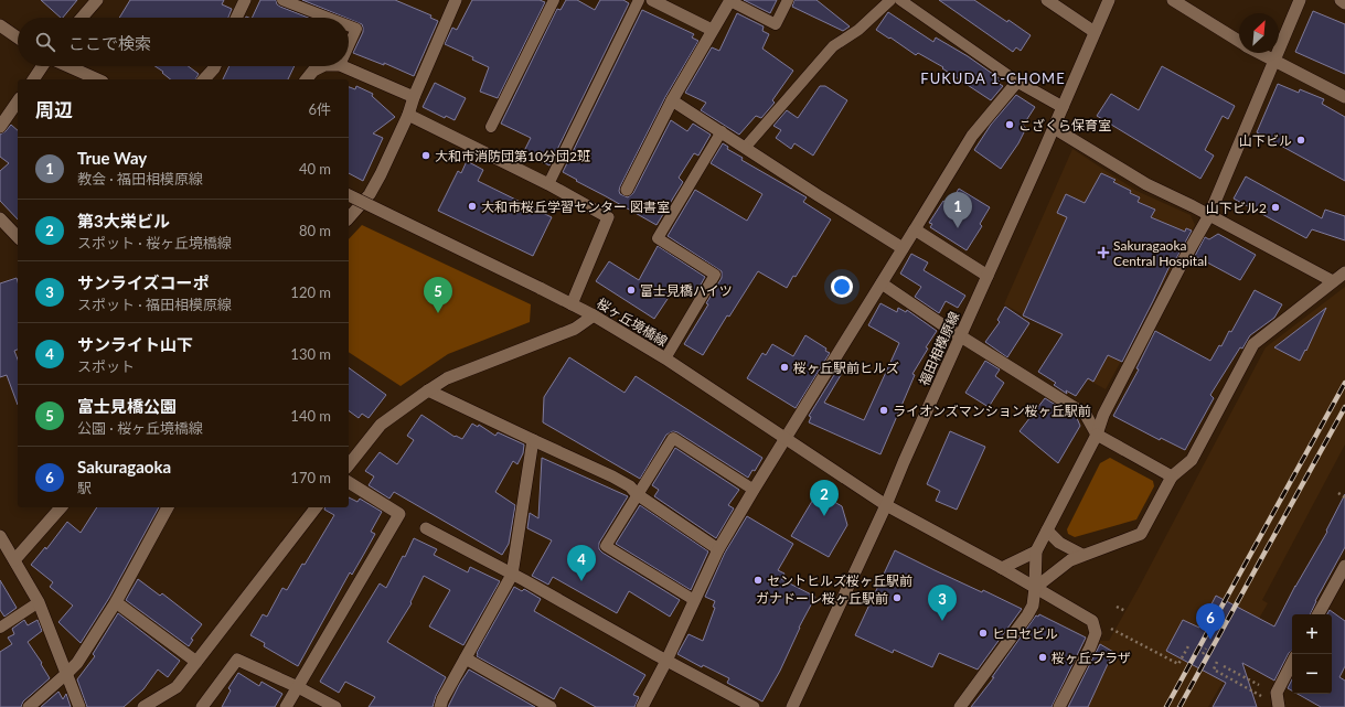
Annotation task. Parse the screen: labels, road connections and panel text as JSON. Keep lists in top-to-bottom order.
{
  "streets": {
    "street": ["桜ヶ丘境橋線", "福田相模原線"]
  },
  "crossings": [
    ["桜ヶ丘境橋線", "福田相模原線"]
  ],
  "districts": ["FUKUDA 1-CHOME"],
  "places": {
    "other": [
      "こざくら保育室",
      "山下ビル",
      "大和市消防団第10分団2班",
      "大和市桜丘学習センター 図書室",
      "山下ビル2",
      "富士見橋ハイツ",
      "桜ヶ丘駅前ヒルズ",
      "ライオンズマンション桜ヶ丘駅前",
      "セントヒルズ桜ヶ丘駅前",
      "ガナドーレ桜ヶ丘駅前",
      "ヒロセビル",
      "桜ヶ丘プラザ"
    ],
    "health": ["Sakuragaoka Central Hospital"]
  },
  "north": "top right",
  "page": {
    "search": "ここで検索",
    "heading": ["周辺", "6件"],
    "list": [
      {
        "mark": "1",
        "name": "True Way",
        "note": "教会 · 福田相模原線",
        "value": "40 m"
      },
      {
        "mark": "2",
        "name": "第3大栄ビル",
        "note": "スポット · 桜ヶ丘境橋線",
        "value": "80 m"
      },
      {
        "mark": "3",
        "name": "サンライズコーポ",
        "note": "スポット · 福田相模原線",
        "value": "120 m"
      },
      {
        "mark": "4",
        "name": "サンライト山下",
        "note": "スポット",
        "value": "130 m"
      },
      {
        "mark": "5",
        "name": "富士見橋公園",
        "note": "公園 · 桜ヶ丘境橋線",
        "value": "140 m"
      },
      {
        "mark": "6",
        "name": "Sakuragaoka",
        "note": "駅",
        "value": "170 m"
      }
    ],
    "pins": [
      "1",
      "5",
      "2",
      "4",
      "3",
      "6"
    ],
    "map_buttons": ["+", "−"]
  }
}
